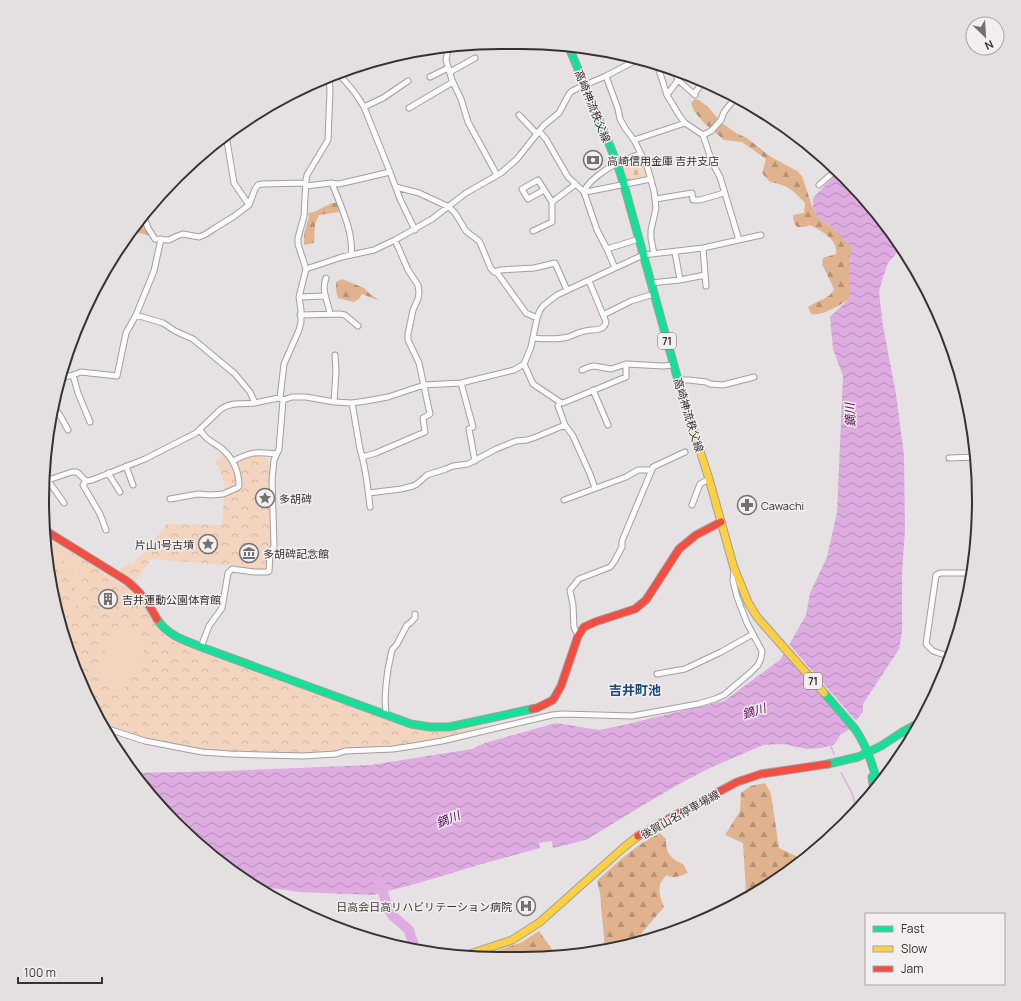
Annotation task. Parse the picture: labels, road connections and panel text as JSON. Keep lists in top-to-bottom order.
{
  "streets": {
    "main road": ["高崎神流秩父線", "71", "後賀山名停車場線"]
  },
  "crossings": [
    ["高崎神流秩父線", "後賀山名停車場線"]
  ],
  "districts": ["吉井町池"],
  "water": ["鏑川"],
  "places": {
    "bank": ["高崎信用金庫 吉井支店"],
    "place": ["多胡碑", "片山1号古墳"],
    "pharmacy": ["Cawachi"],
    "museum": ["多胡碑記念館"],
    "building": ["吉井運動公園体育館"],
    "hospital": ["日高会日高リハビリテーション病院"]
  },
  "legend": ["Fast", "Slow", "Jam"],
  "scale_bar": "100 m",
  "north": "bottom right"
}
